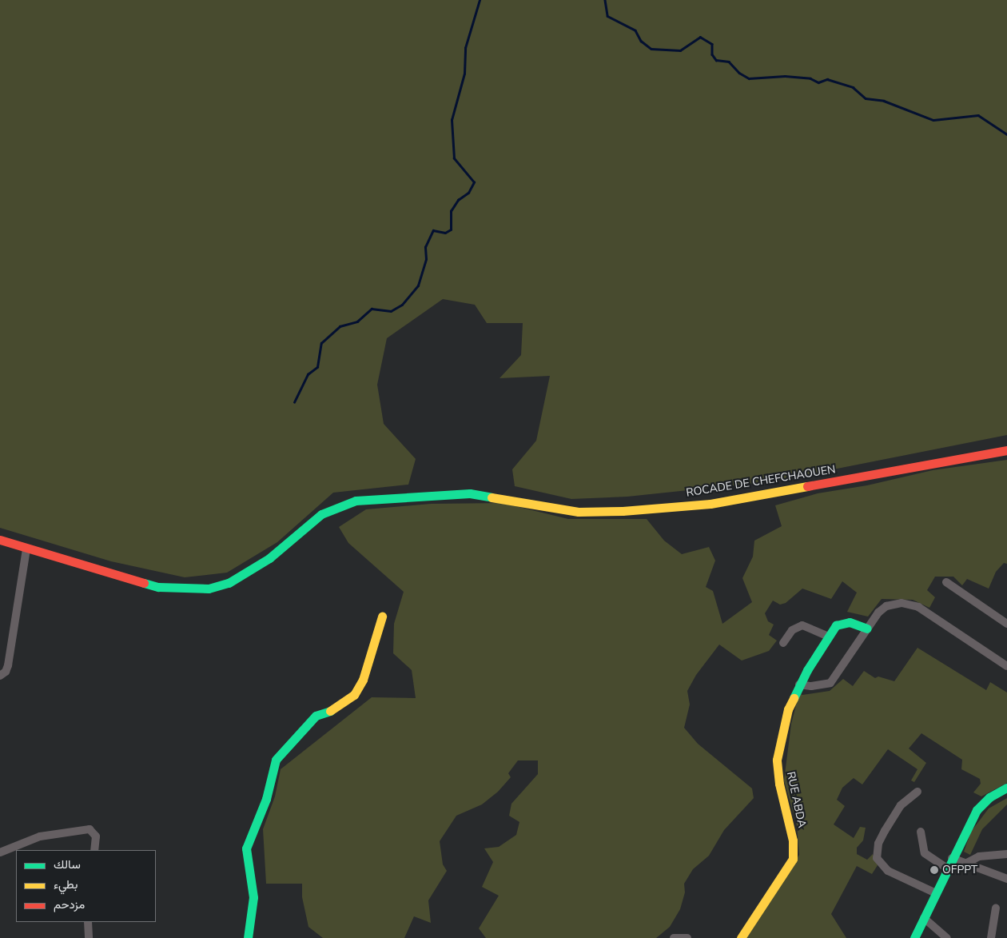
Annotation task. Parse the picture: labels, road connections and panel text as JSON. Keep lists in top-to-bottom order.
{
  "streets": {
    "main road": ["ROCADE DE CHEFCHAOUEN", "RUE ABDA"]
  },
  "places": ["OFPPT"],
  "legend": ["سالك", "بطيء", "مزدحم"]
}
